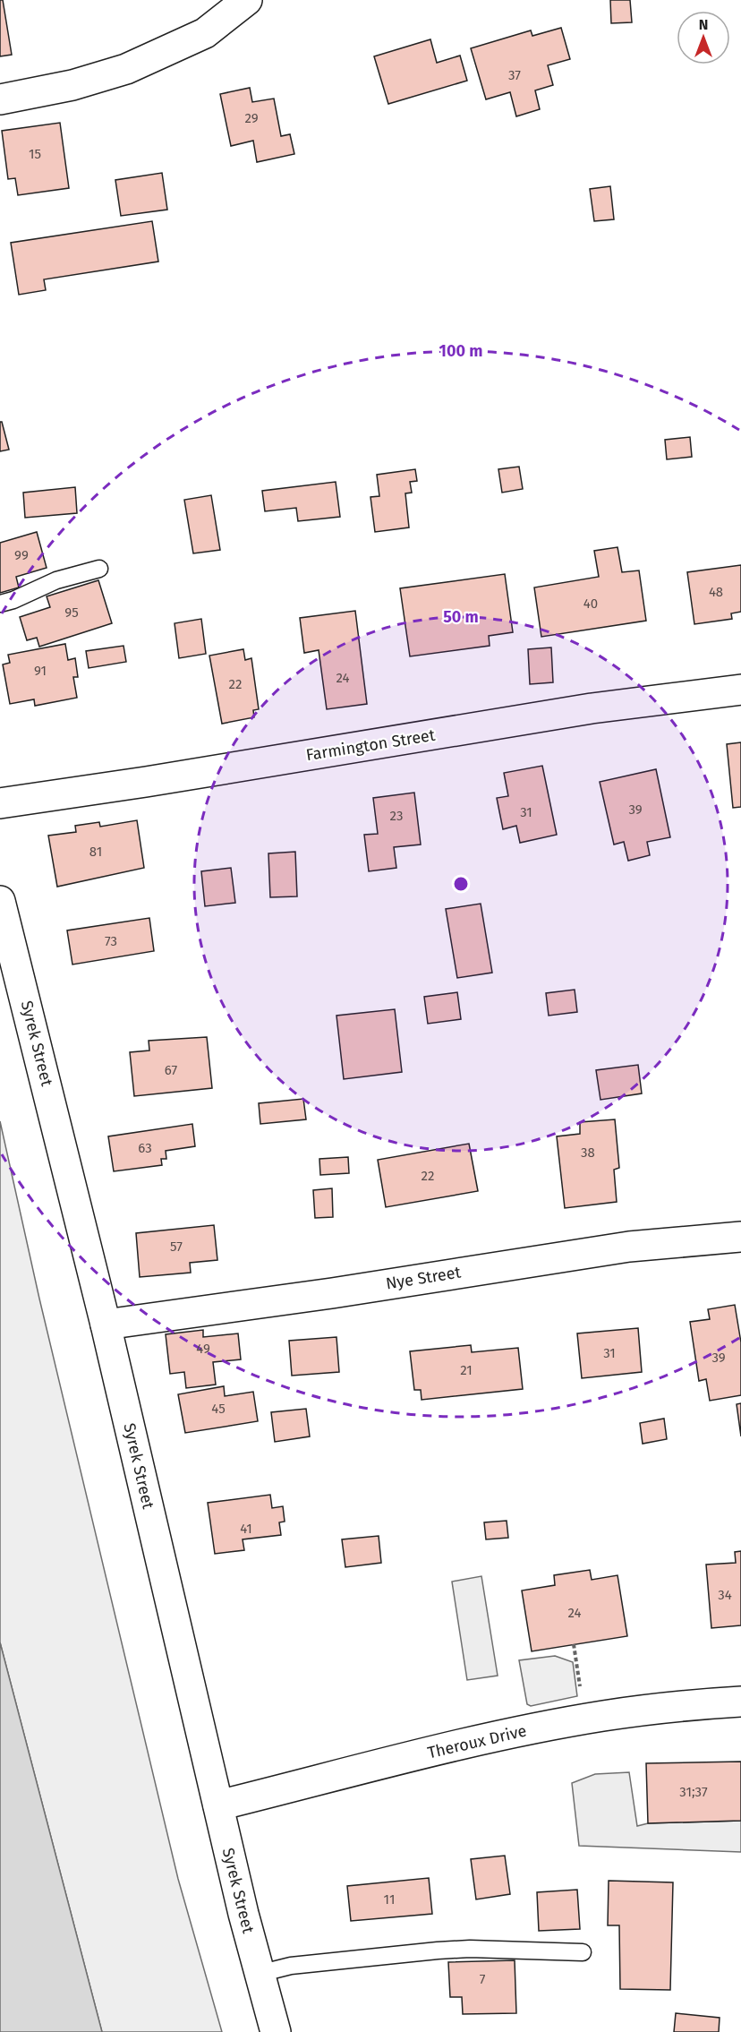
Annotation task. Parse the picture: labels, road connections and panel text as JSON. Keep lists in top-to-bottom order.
{
  "streets": {
    "street": [
      "Farmington Street",
      "Syrek Street",
      "Nye Street",
      "Theroux Drive"
    ]
  },
  "crossings": [
    ["Syrek Street", "Nye Street"],
    ["Syrek Street", "Theroux Drive"]
  ],
  "house_numbers": [
    "37",
    "29",
    "15",
    "99",
    "48",
    "40",
    "95",
    "91",
    "24",
    "22",
    "39",
    "31",
    "23",
    "81",
    "73",
    "67",
    "63",
    "38",
    "22",
    "57",
    "49",
    "31",
    "39",
    "21",
    "45",
    "41",
    "34",
    "24",
    "31;37",
    "11",
    "7"
  ],
  "north": "top",
  "rings": ["100 m", "50 m"]
}
